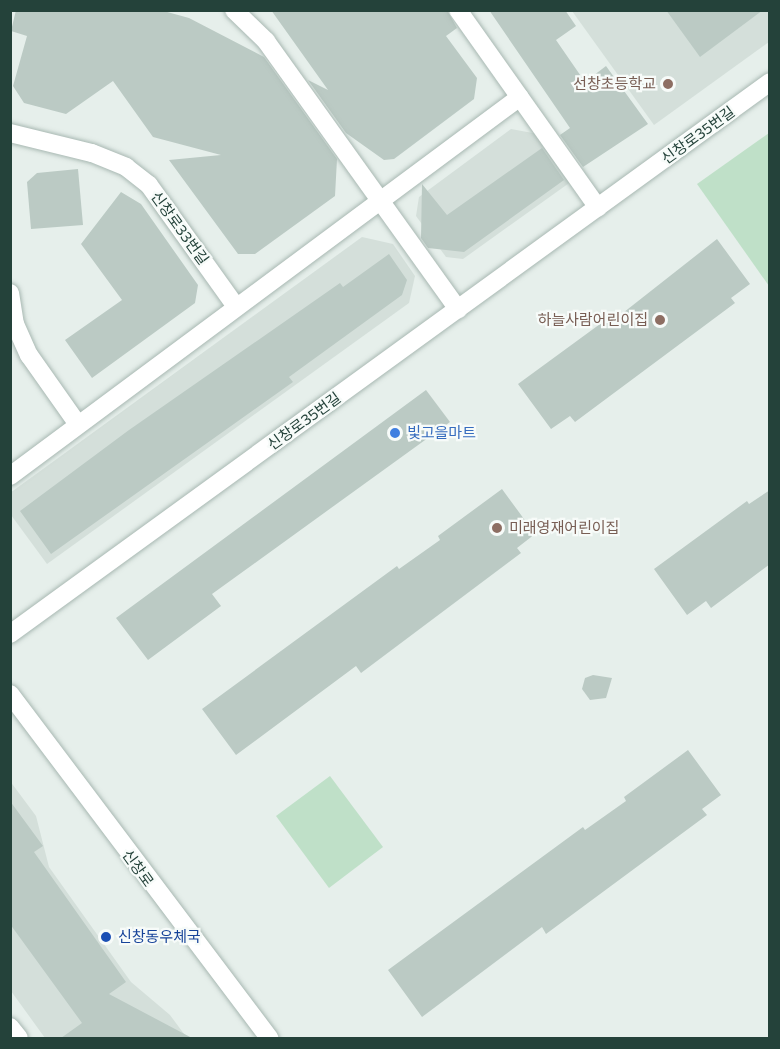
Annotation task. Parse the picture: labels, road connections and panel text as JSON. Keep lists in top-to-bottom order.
{
  "streets": {
    "street": ["신창로35번길", "신창로33번길", "신창로"]
  },
  "places": [
    "선창초등학교",
    "하늘사람어린이집",
    "빛고을마트",
    "미래영재어린이집",
    "신창동우체국"
  ]
}
